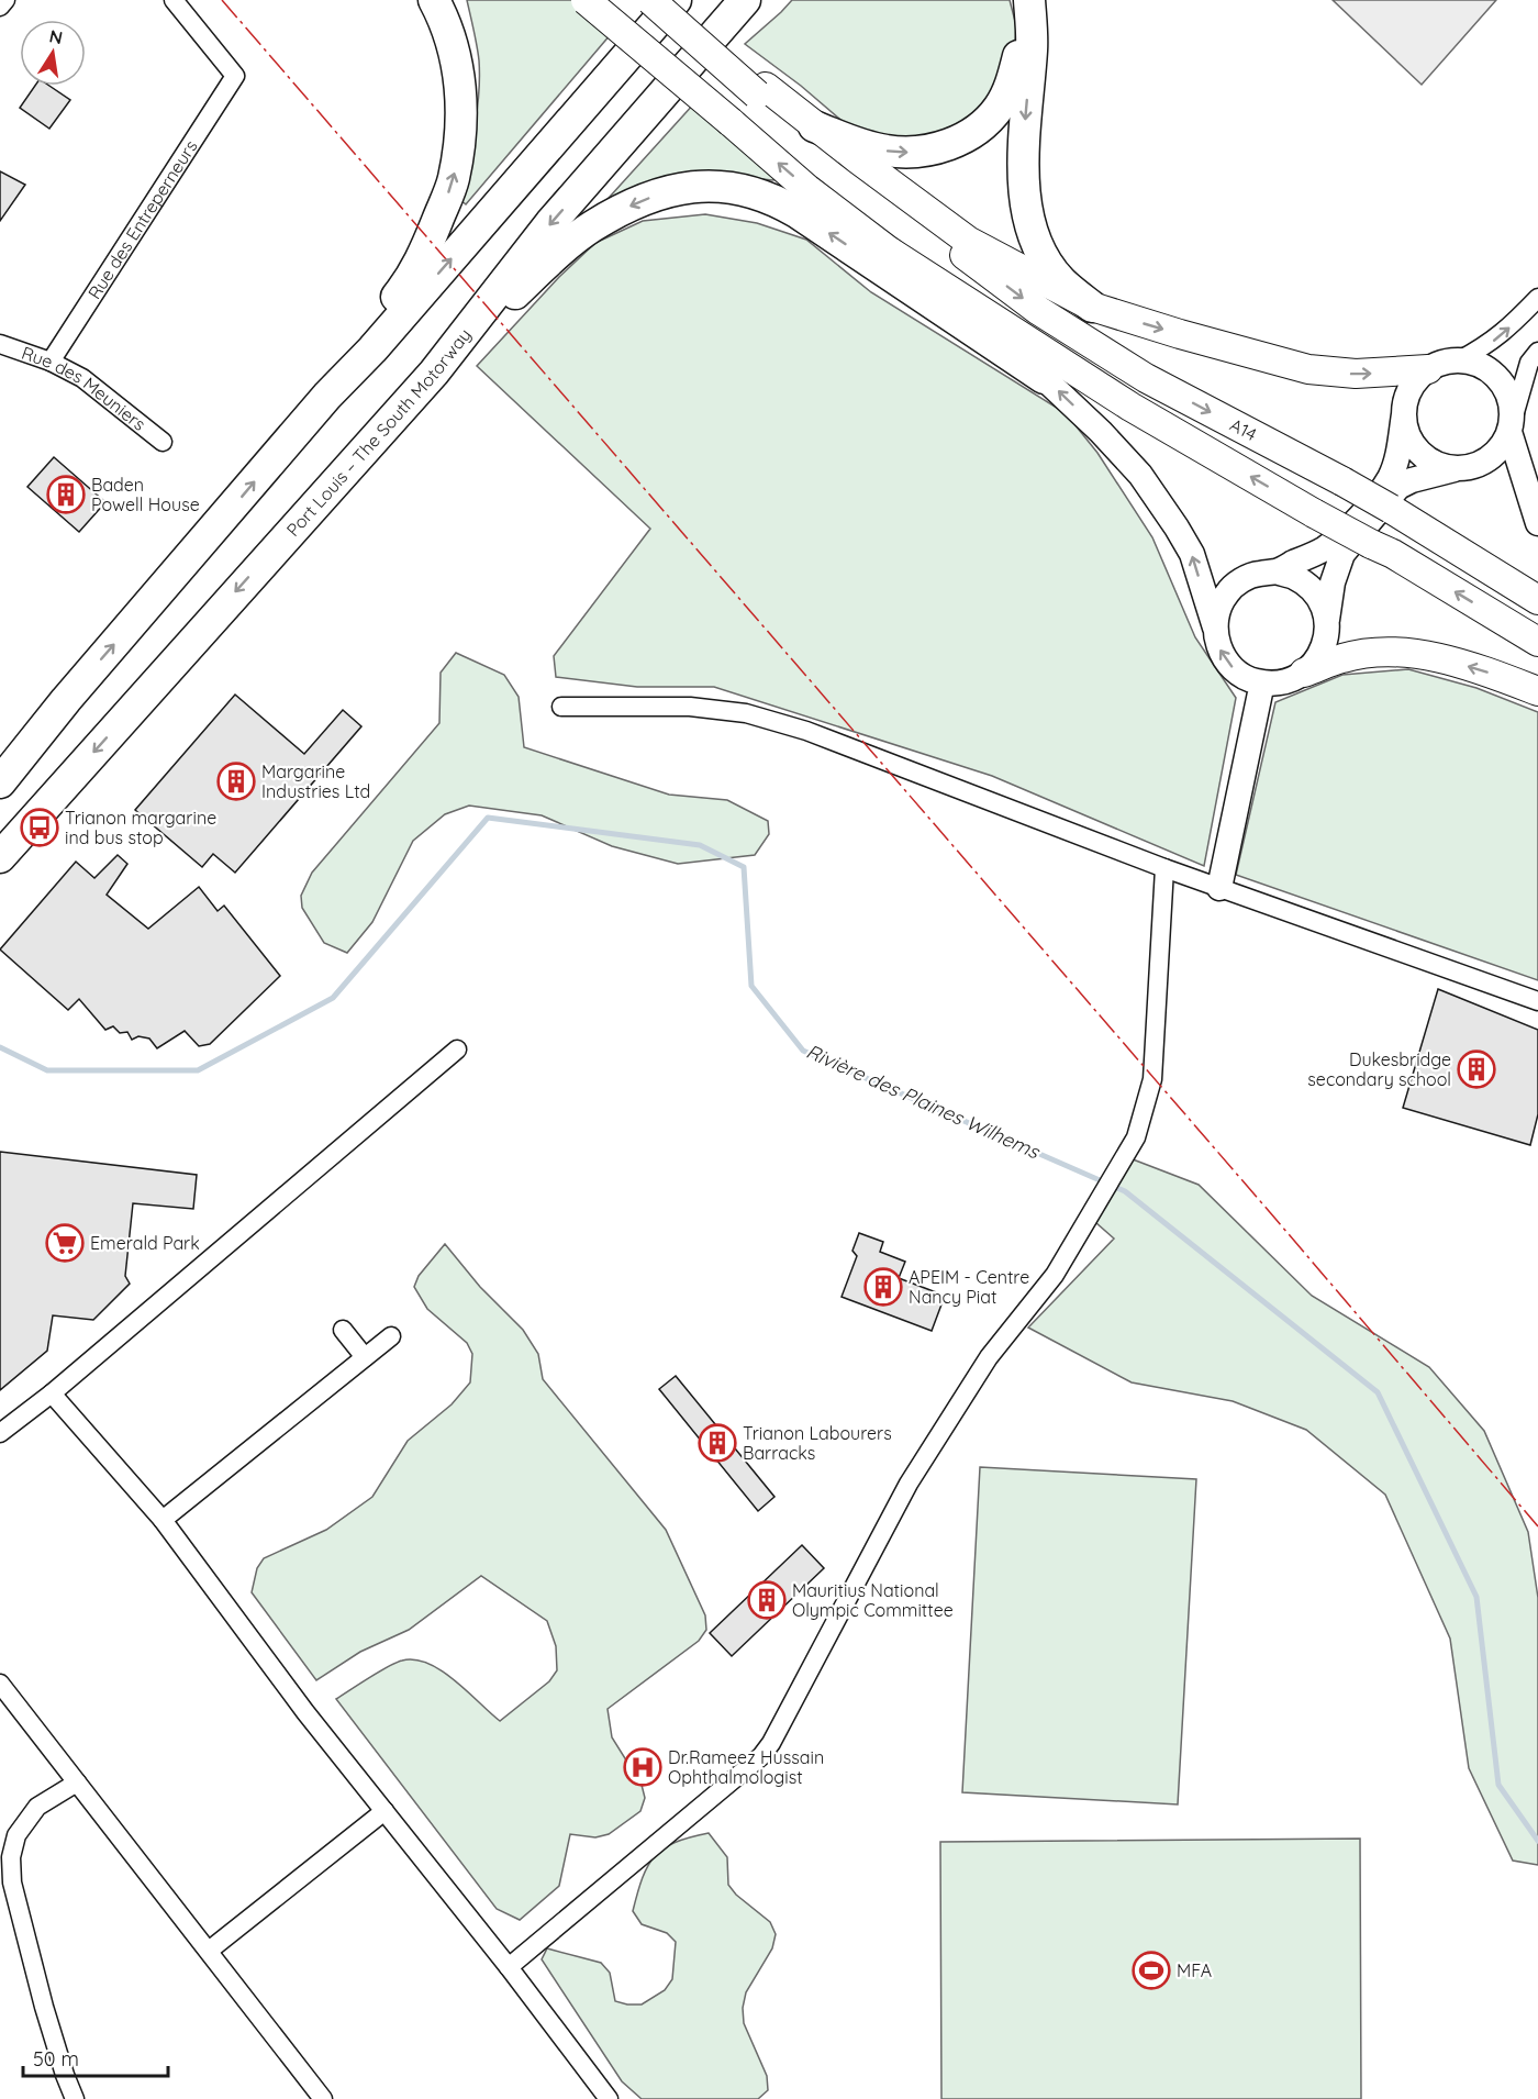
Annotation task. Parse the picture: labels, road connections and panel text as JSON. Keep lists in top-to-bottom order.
{
  "streets": {
    "highway": ["Port Louis – The South Motorway"],
    "main road": ["A14"],
    "street": ["Rue des Entreperneurs", "Rue des Meuniers"]
  },
  "crossings": [
    ["Rue des Entreperneurs", "Rue des Meuniers"]
  ],
  "water": ["Rivière des Plaines Wilhems"],
  "places": {
    "building": [
      "Baden Powell House",
      "Margarine Industries Ltd",
      "Dukesbridge secondary school",
      "APEIM - Centre Nancy Piat",
      "Trianon Labourers Barracks",
      "Mauritius National Olympic Committee"
    ],
    "bus stop": ["Trianon margarine ind bus stop"],
    "supermarket": ["Emerald Park"],
    "hospital": ["Dr.Rameez Hussain Ophthalmologist"],
    "sports": ["MFA"]
  },
  "scale_bar": "50 m",
  "north": "top"
}
